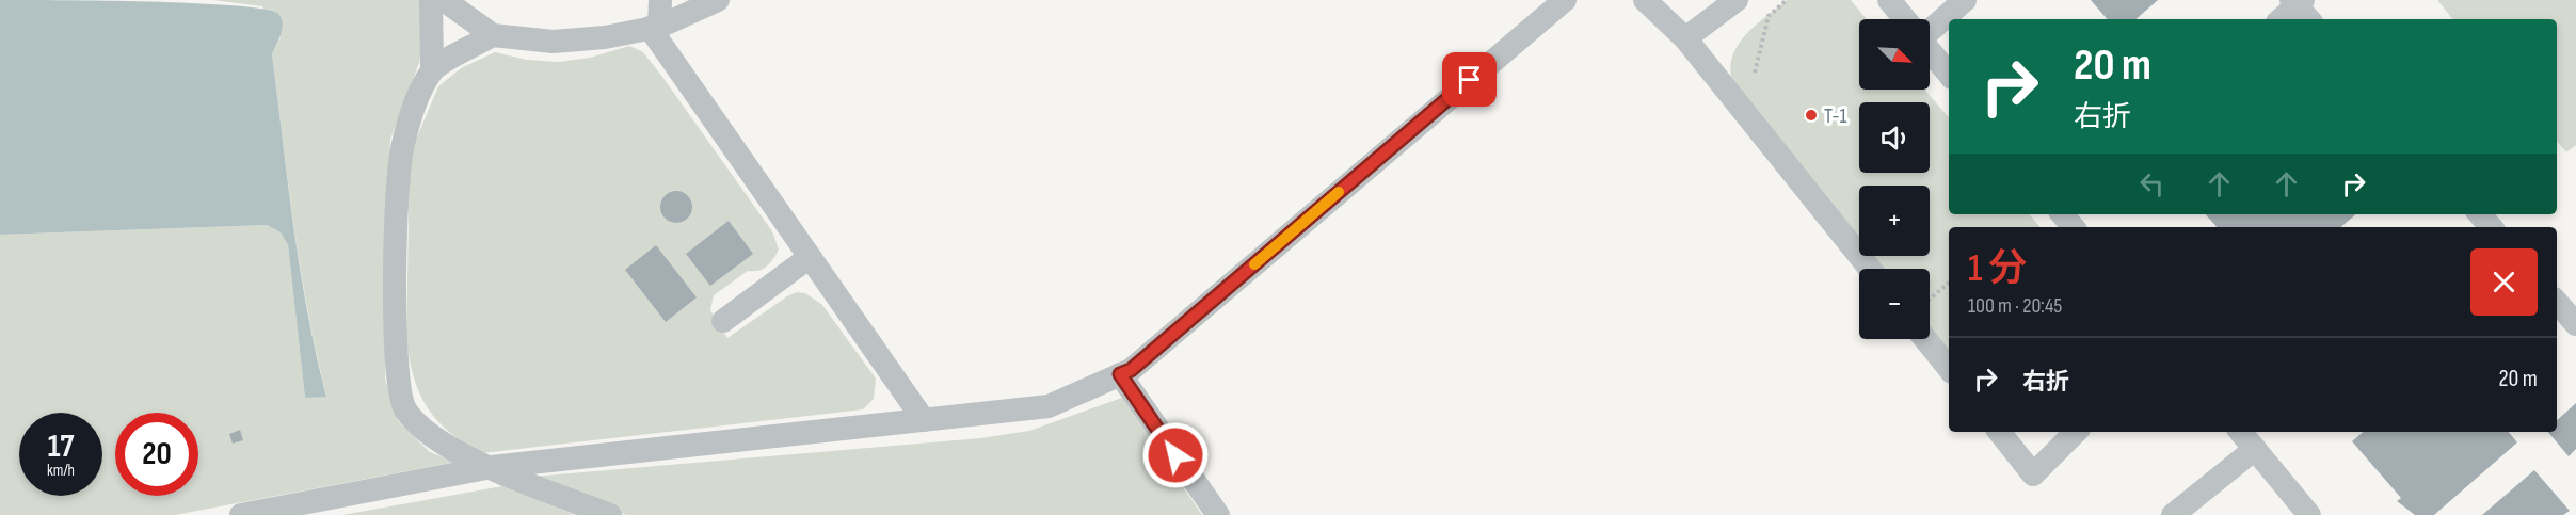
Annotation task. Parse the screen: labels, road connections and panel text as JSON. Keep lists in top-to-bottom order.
{
  "places": ["T-1"],
  "north": "bottom right",
  "page": {
    "map_buttons": ["+", "−"],
    "turn": ["20 m", "右折"],
    "heading": ["1 分", "100 m · 20:45"],
    "list": [
      {
        "name": "右折",
        "value": "20 m"
      }
    ],
    "speed": "17 km/h",
    "limit": "20"
  }
}
